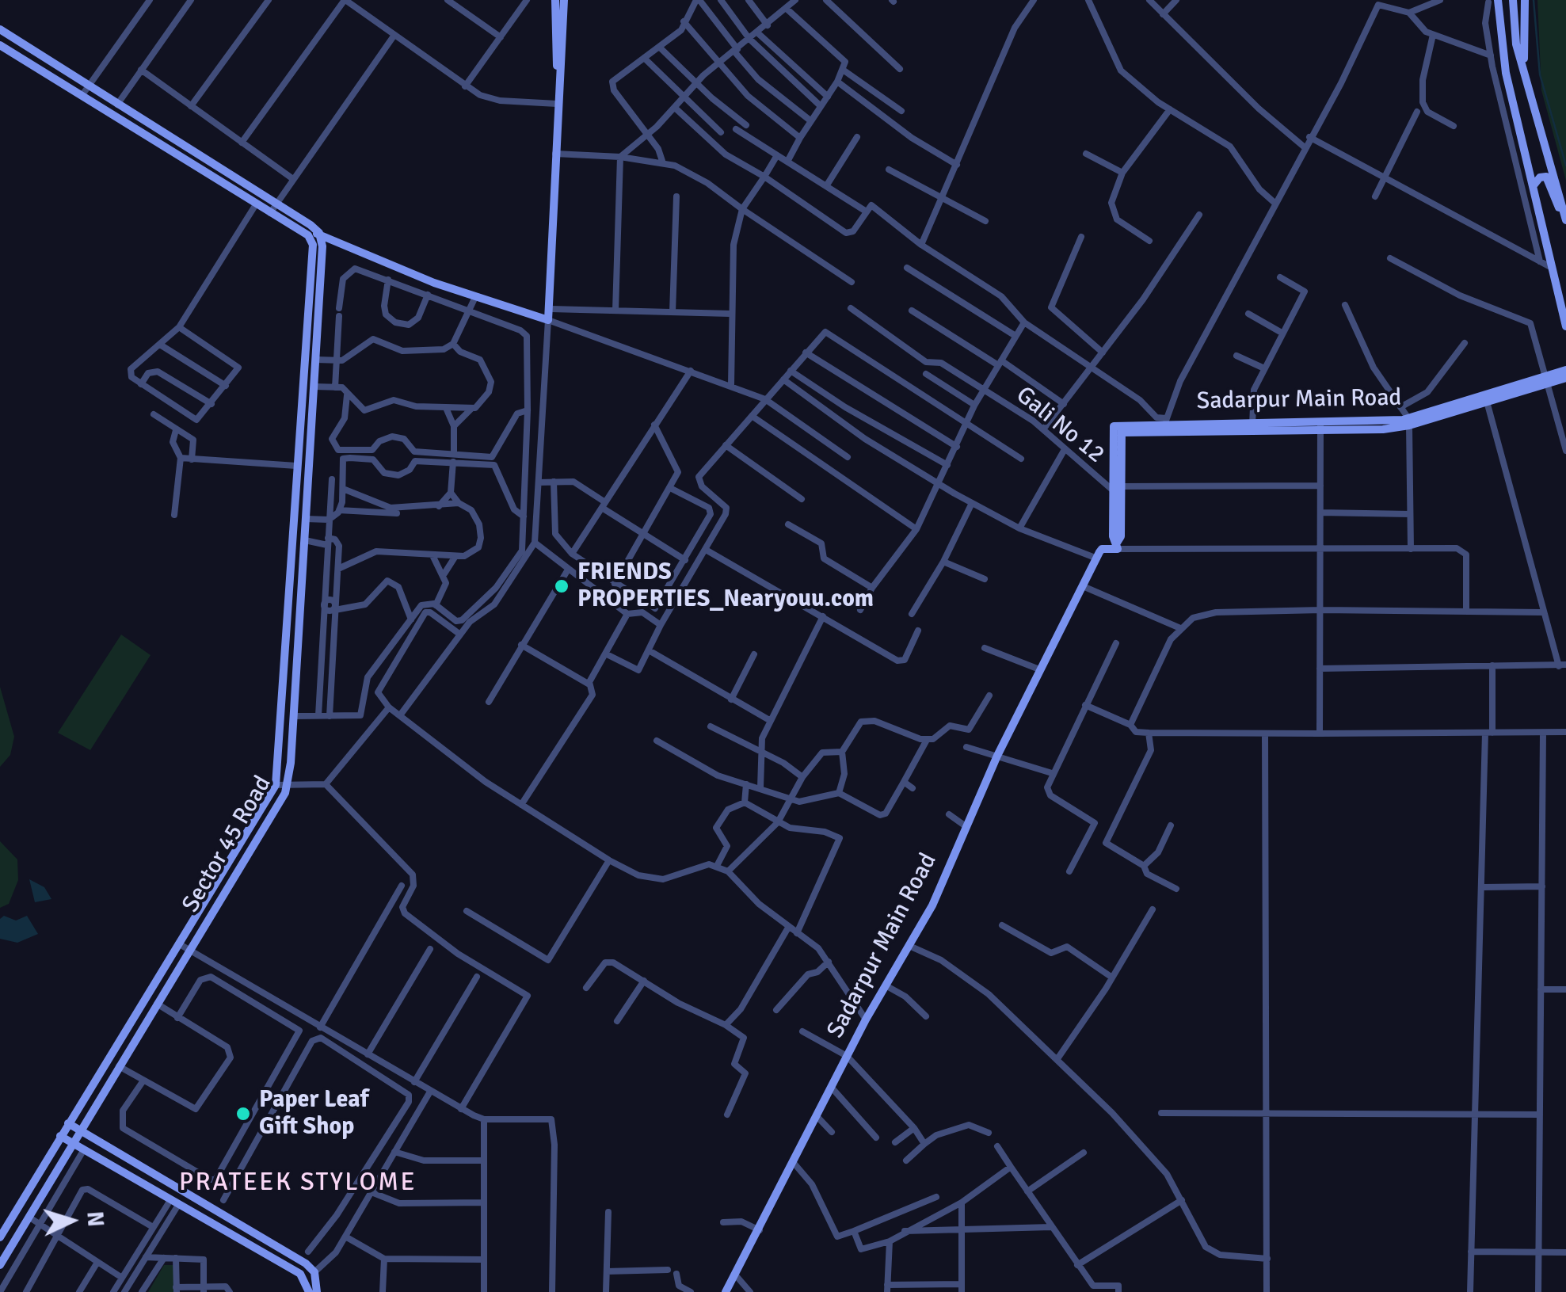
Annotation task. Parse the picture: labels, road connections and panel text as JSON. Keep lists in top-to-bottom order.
{
  "streets": {
    "street": ["Sadarpur Main Road", "Gali No 12", "Sector 45 Road"]
  },
  "crossings": [
    ["Sadarpur Main Road", "Gali No 12"]
  ],
  "districts": ["PRATEEK STYLOME"],
  "places": ["FRIENDS PROPERTIES_Nearyouu.com", "Paper Leaf Gift Shop"],
  "north": "right"
}
